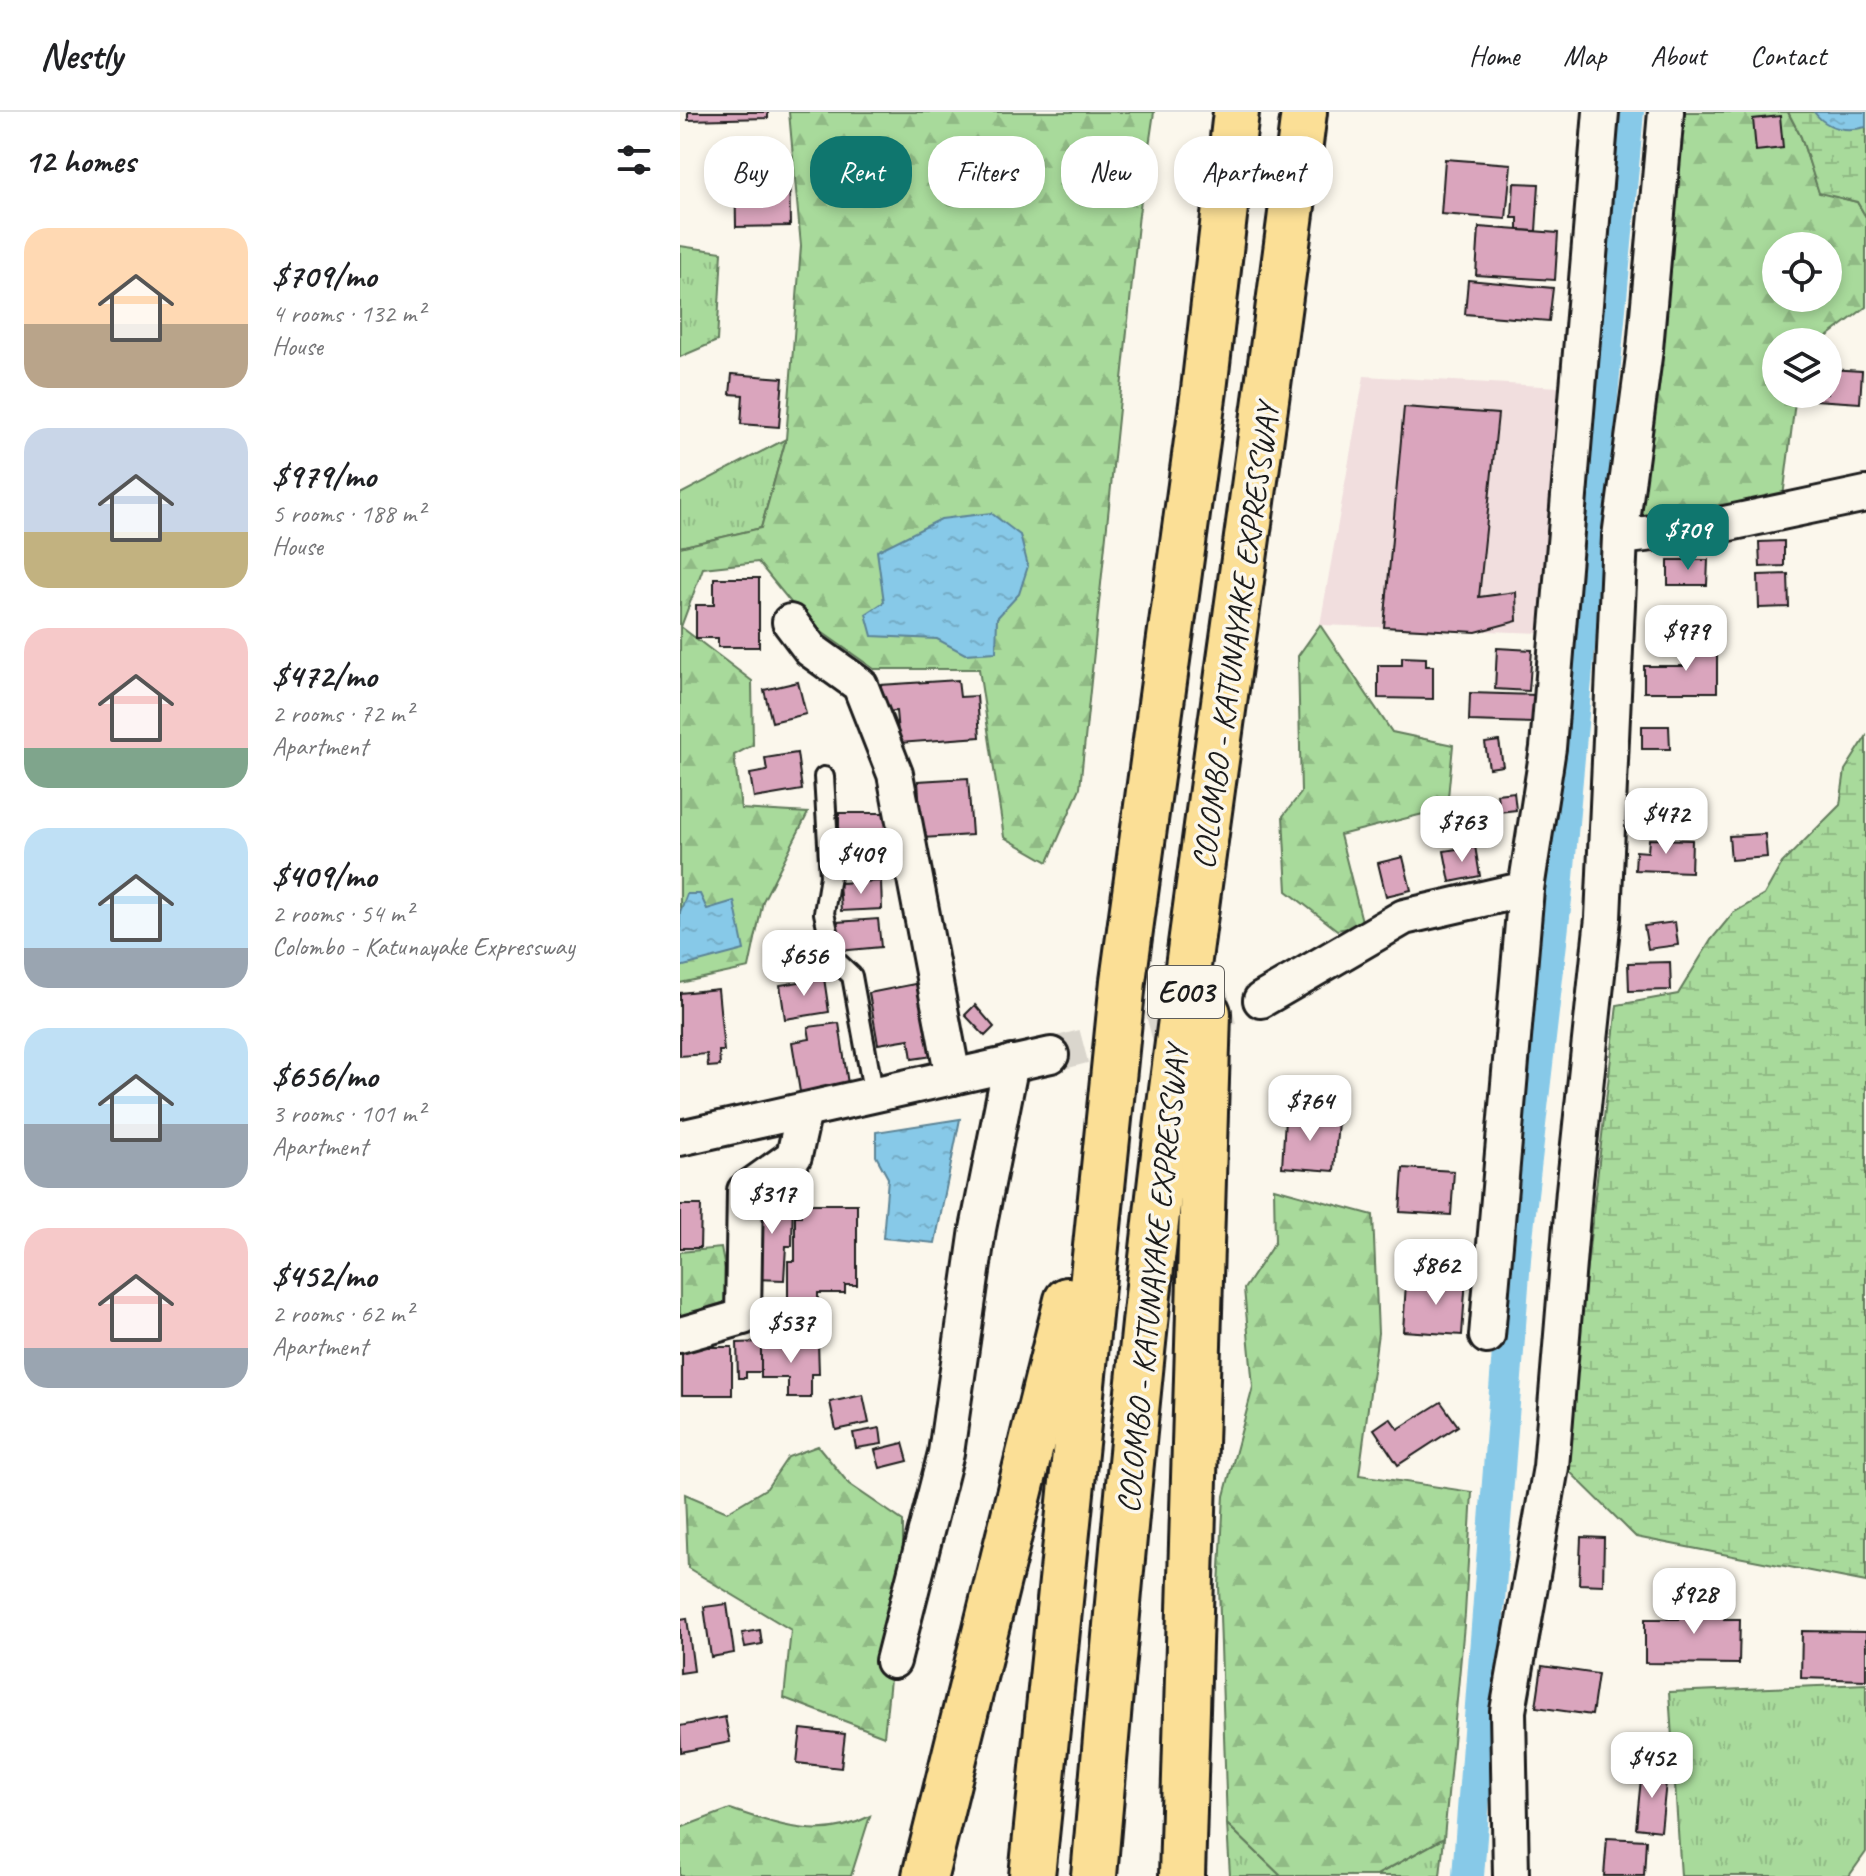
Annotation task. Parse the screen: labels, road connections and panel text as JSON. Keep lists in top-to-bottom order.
{
  "streets": {
    "highway": ["COLOMBO - KATUNAYAKE EXPRESSWAY", "E003"]
  },
  "page": {
    "header": "Nestly",
    "nav": [
      "Home",
      "Map",
      "About",
      "Contact"
    ],
    "heading": "12 homes",
    "chip": [
      "Buy",
      "Rent",
      "Filters",
      "New",
      "Apartment"
    ],
    "list": [
      {
        "name": "$709/mo",
        "note": "4 rooms · 132 m² · House"
      },
      {
        "name": "$979/mo",
        "note": "5 rooms · 188 m² · House"
      },
      {
        "name": "$472/mo",
        "note": "2 rooms · 72 m² · Apartment"
      },
      {
        "name": "$409/mo",
        "note": "2 rooms · 54 m² · Colombo - Katunayake Expressway"
      },
      {
        "name": "$656/mo",
        "note": "3 rooms · 101 m² · Apartment"
      },
      {
        "name": "$452/mo",
        "note": "2 rooms · 62 m² · Apartment"
      }
    ],
    "price": [
      "$709",
      "$979",
      "$472",
      "$763",
      "$409",
      "$656",
      "$764",
      "$317",
      "$862",
      "$537",
      "$928",
      "$452"
    ]
  }
}
